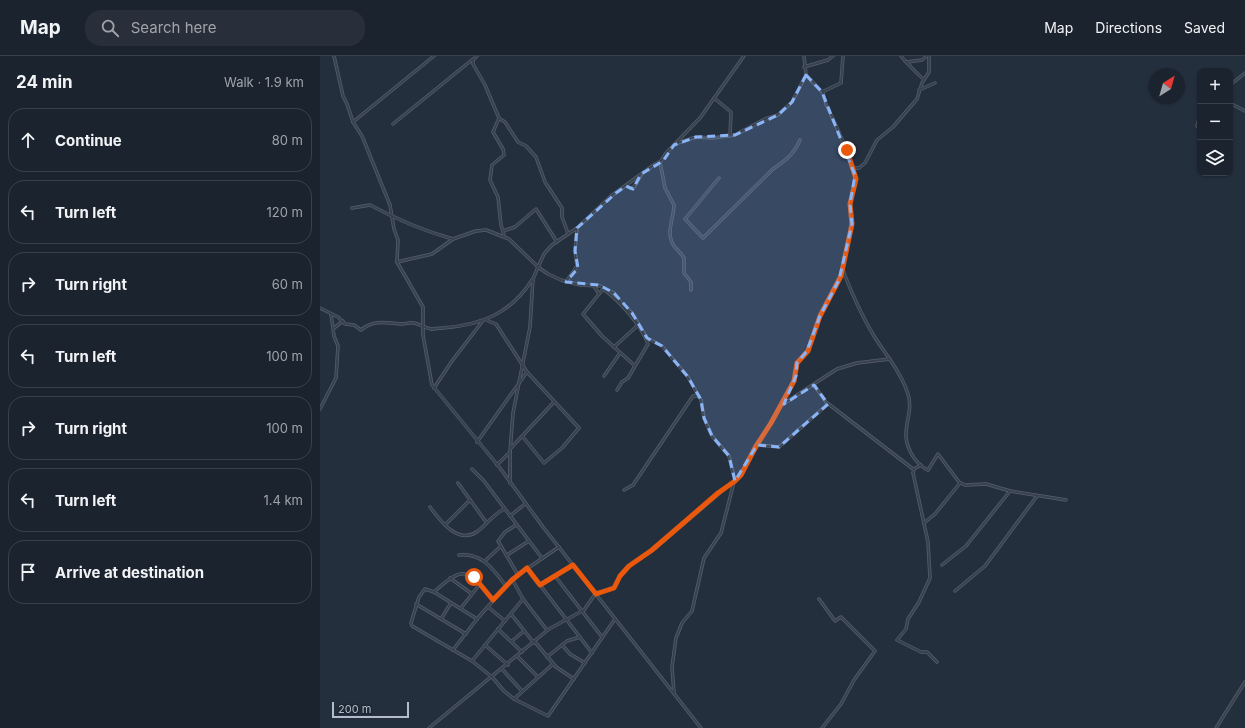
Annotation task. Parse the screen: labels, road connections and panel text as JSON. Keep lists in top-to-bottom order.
{
  "scale_bar": "200 m",
  "north": "top right",
  "page": {
    "header": "Map",
    "search": "Search here",
    "nav": ["Map", "Directions", "Saved"],
    "heading": ["24 min", "Walk · 1.9 km"],
    "map_buttons": ["+", "−"],
    "list": [
      ["Continue", "80 m"],
      ["Turn left", "120 m"],
      ["Turn right", "60 m"],
      ["Turn left", "100 m"],
      ["Turn right", "100 m"],
      ["Turn left", "1.4 km"],
      "Arrive at destination"
    ],
    "scale": "200 m"
  }
}
